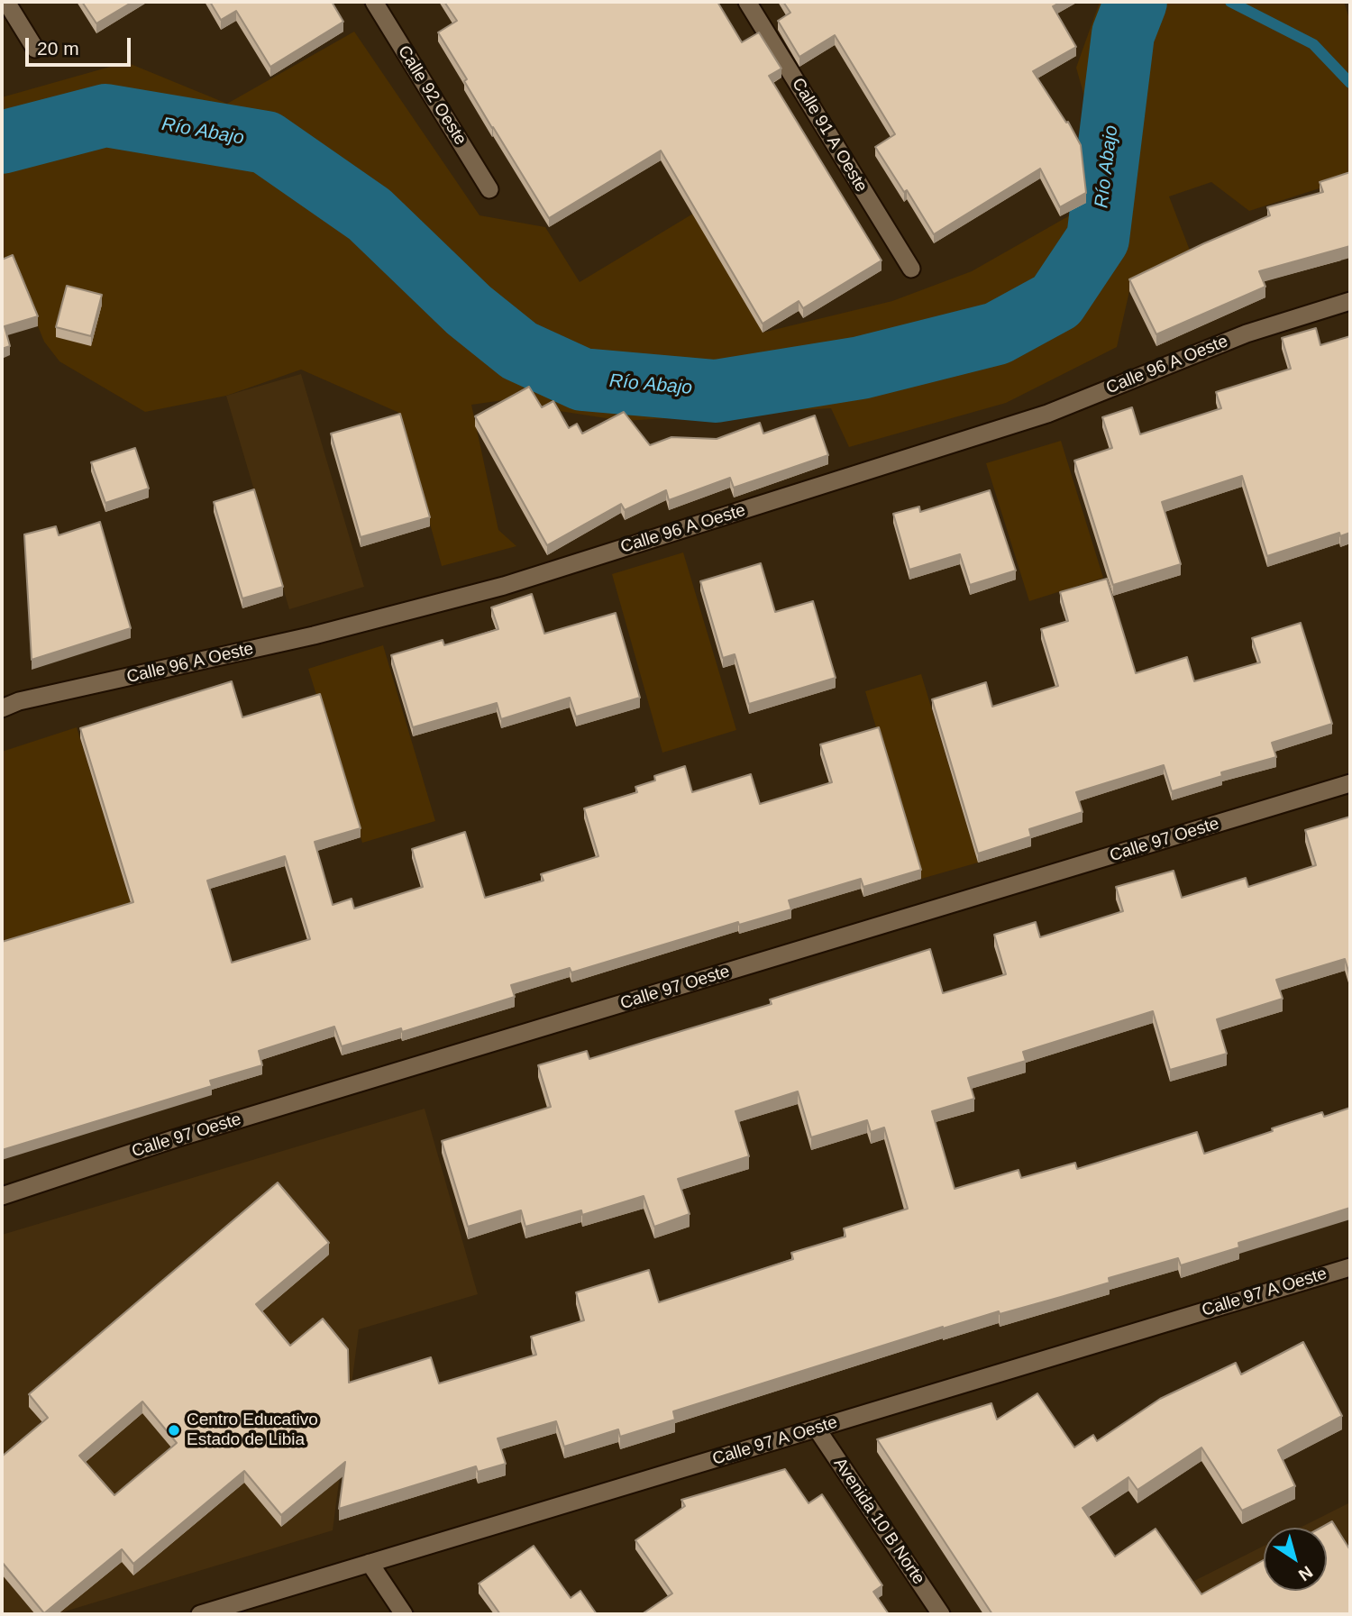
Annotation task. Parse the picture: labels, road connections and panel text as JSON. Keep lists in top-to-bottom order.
{
  "streets": {
    "street": [
      "Calle 92 Oeste",
      "Calle 91 A Oeste",
      "Calle 96 A Oeste",
      "Calle 97 Oeste",
      "Calle 97 A Oeste",
      "Avenida 10 B Norte"
    ]
  },
  "crossings": [
    ["Calle 97 A Oeste", "Avenida 10 B Norte"]
  ],
  "water": ["Río Abajo"],
  "places": ["Centro Educativo Estado de Libia"],
  "scale_bar": "20 m",
  "north": "bottom right"
}
